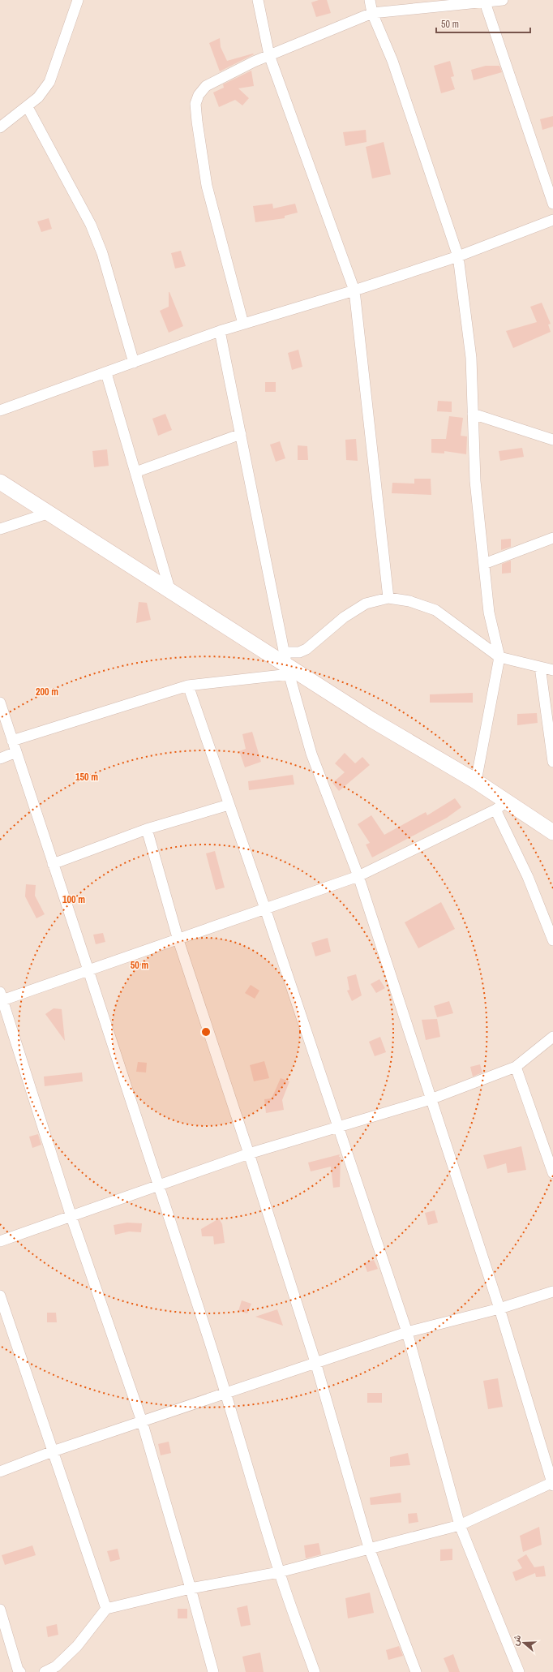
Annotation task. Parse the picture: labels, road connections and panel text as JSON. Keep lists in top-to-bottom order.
{
  "scale_bar": "50 m",
  "north": "left",
  "rings": [
    "200 m",
    "150 m",
    "100 m",
    "50 m"
  ]
}
